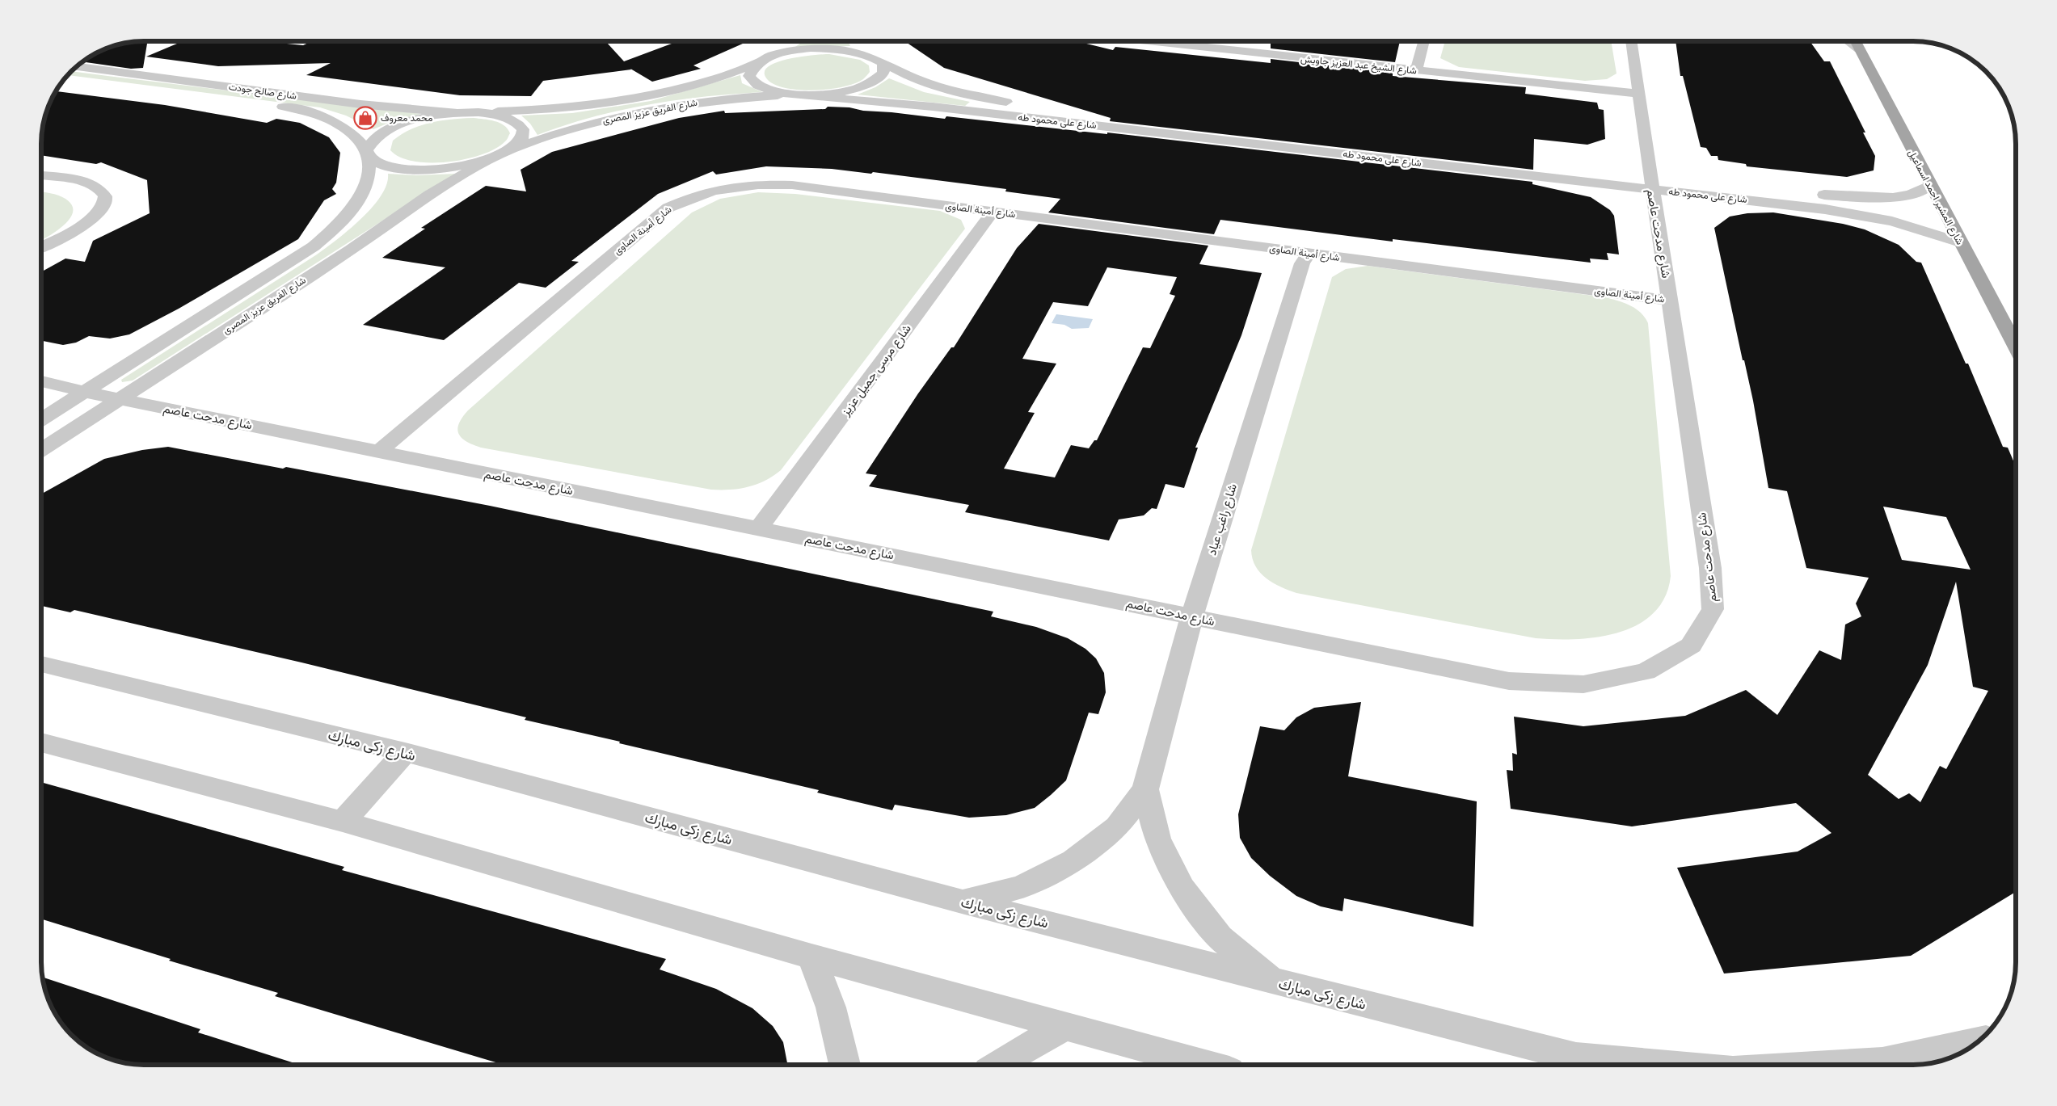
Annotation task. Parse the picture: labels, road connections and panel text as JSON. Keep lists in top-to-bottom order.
{
  "streets": {
    "main road": ["شارع المشير احمد اسماعيل"],
    "street": [
      "شارع الشيخ عبد العزيز جاويش",
      "شارع صالح جودت",
      "شارع الفريق عزيز المصرى",
      "شارع على محمود طه",
      "شارع أمينة الصاوى",
      "شارع مدحت عاصم",
      "شارع مرسى جميل عزيز",
      "شارع راغب عياد",
      "شارع زكى مبارك"
    ]
  },
  "crossings": [
    ["شارع الشيخ عبد العزيز جاويش", "شارع مدحت عاصم"],
    ["شارع صالح جودت", "شارع الفريق عزيز المصرى"],
    ["شارع الفريق عزيز المصرى", "شارع على محمود طه"],
    ["شارع الفريق عزيز المصرى", "شارع مدحت عاصم"],
    ["شارع على محمود طه", "شارع المشير احمد اسماعيل"],
    ["شارع على محمود طه", "شارع مدحت عاصم"],
    ["شارع أمينة الصاوى", "شارع مدحت عاصم"],
    ["شارع أمينة الصاوى", "شارع مرسى جميل عزيز"],
    ["شارع أمينة الصاوى", "شارع راغب عياد"],
    ["شارع مدحت عاصم", "شارع مرسى جميل عزيز"],
    ["شارع مدحت عاصم", "شارع راغب عياد"],
    ["شارع راغب عياد", "شارع زكى مبارك"]
  ],
  "places": {
    "shop": ["محمد معروف"]
  }
}
